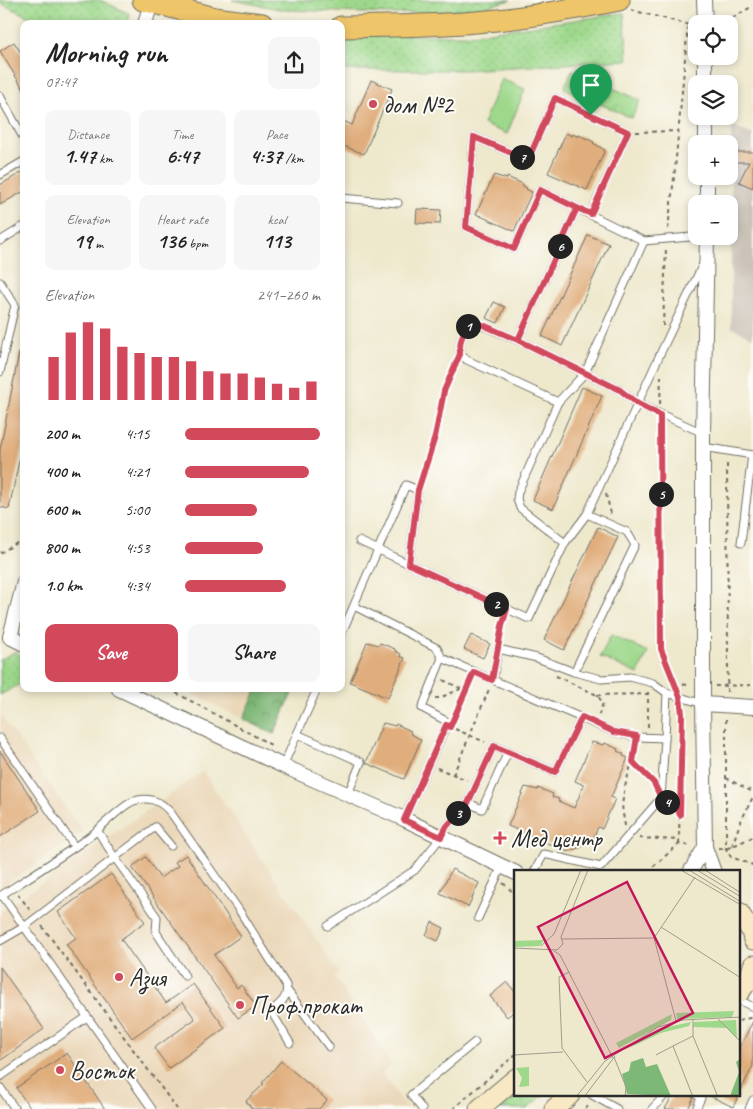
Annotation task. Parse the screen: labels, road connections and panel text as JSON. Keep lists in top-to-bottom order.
{
  "places": {
    "other": [
      "дом №2",
      "Азия",
      "Проф.прокат",
      "Восток"
    ],
    "health": ["Мед центр"]
  },
  "page": {
    "map_buttons": ["+", "−"],
    "heading": ["Morning run", "07:47"],
    "stats": [
      ["Distance", "1.47 km"],
      ["Time", "6:47"],
      ["Pace", "4:37 /km"],
      ["Elevation", "19 m"],
      ["Heart rate", "136 bpm"],
      ["kcal", "113"]
    ],
    "pins": [
      "7",
      "6",
      "1",
      "5",
      "2",
      "4",
      "3"
    ],
    "chart": ["Elevation", "241–260 m"],
    "list": [
      {
        "name": "200 m",
        "note": "4:15"
      },
      {
        "name": "400 m",
        "note": "4:21"
      },
      {
        "name": "600 m",
        "note": "5:00"
      },
      {
        "name": "800 m",
        "note": "4:53"
      },
      {
        "name": "1.0 km",
        "note": "4:34"
      }
    ],
    "buttons": ["Save", "Share"]
  }
}
